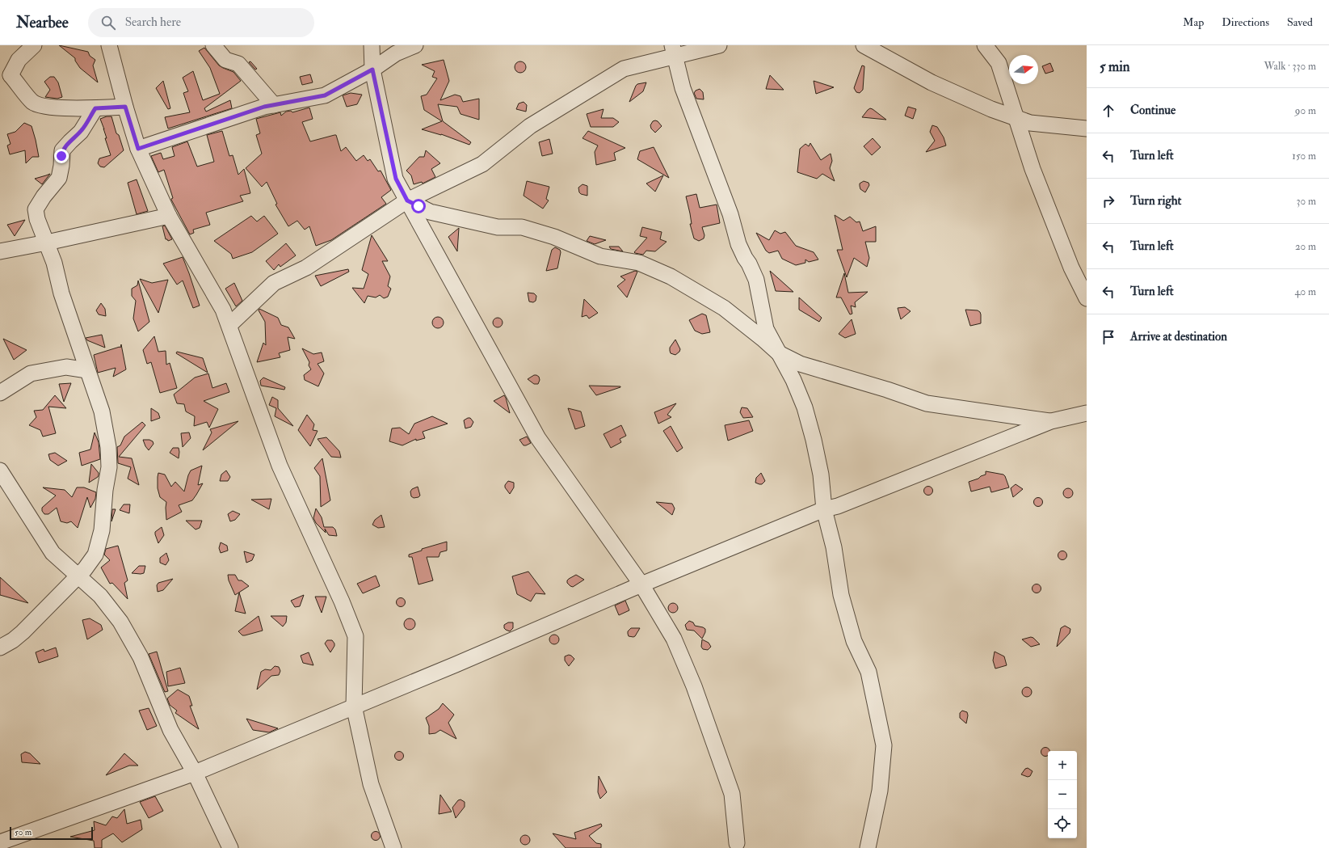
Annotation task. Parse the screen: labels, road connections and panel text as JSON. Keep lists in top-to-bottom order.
{
  "scale_bar": "50 m",
  "north": "right",
  "page": {
    "header": "Nearbee",
    "search": "Search here",
    "nav": ["Map", "Directions", "Saved"],
    "heading": ["5 min", "Walk · 330 m"],
    "list": [
      ["Continue", "90 m"],
      ["Turn left", "150 m"],
      ["Turn right", "30 m"],
      ["Turn left", "20 m"],
      ["Turn left", "40 m"],
      "Arrive at destination"
    ],
    "map_buttons": ["+", "−"],
    "scale": "50 m"
  }
}
